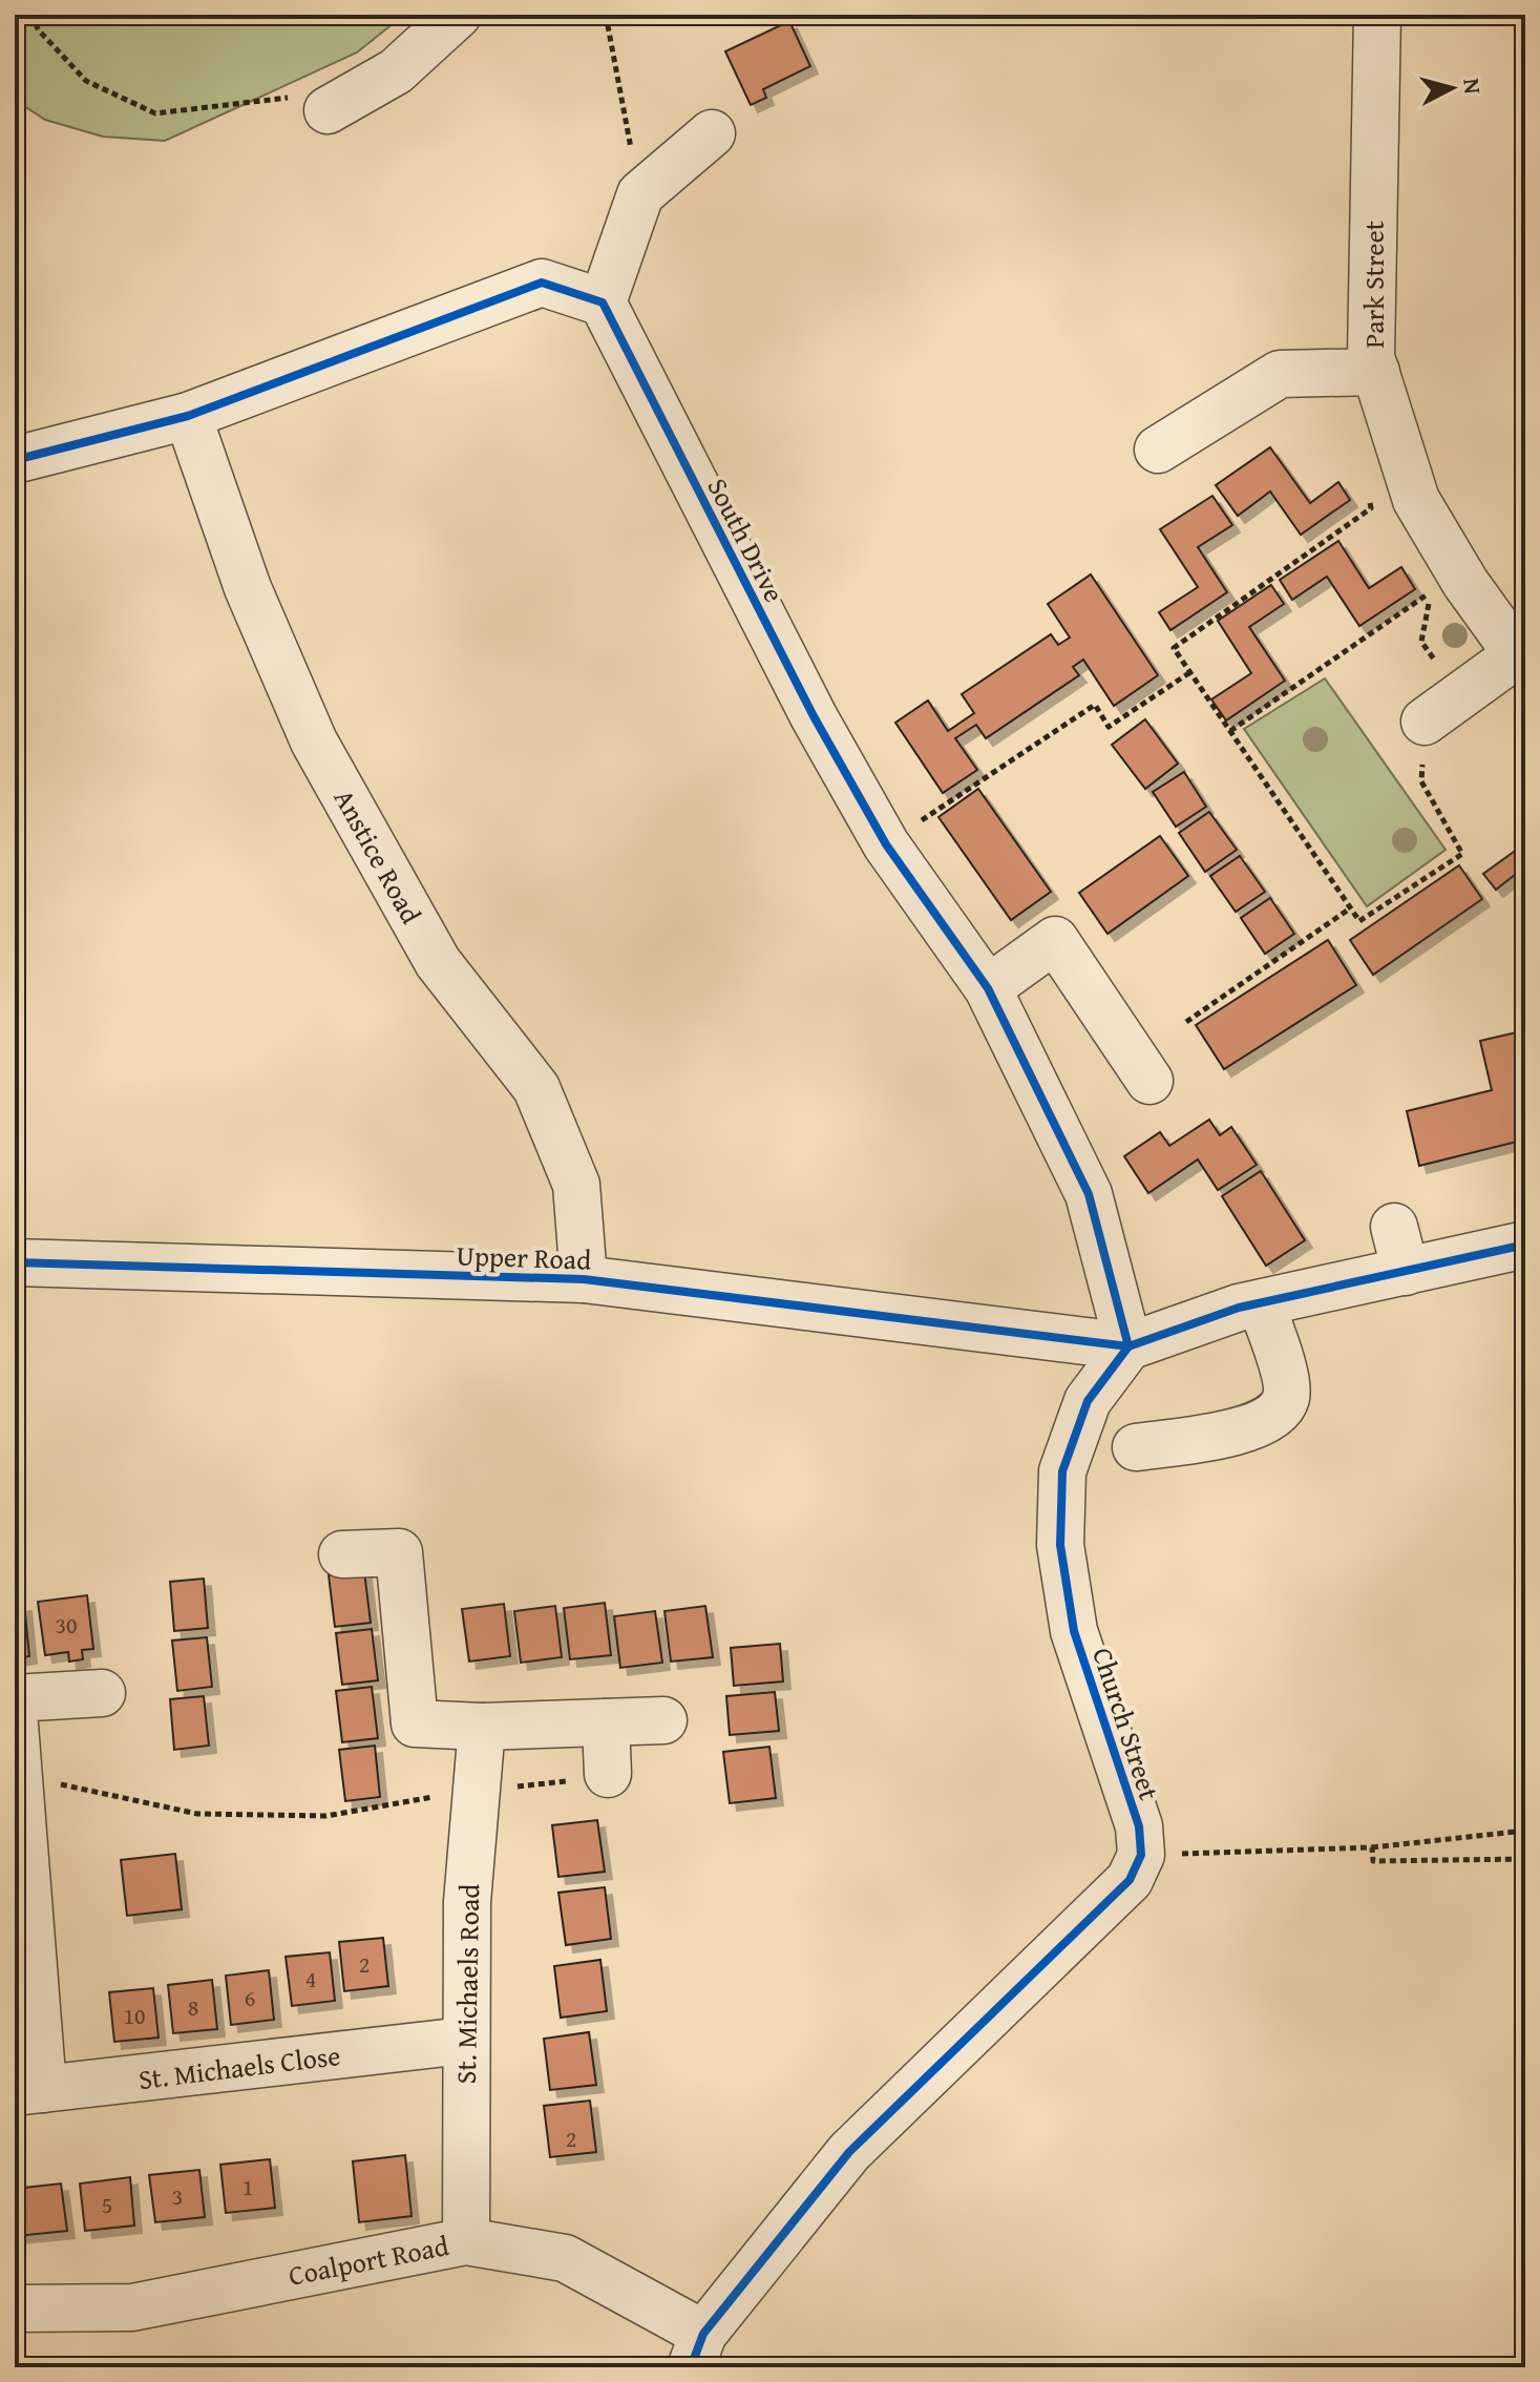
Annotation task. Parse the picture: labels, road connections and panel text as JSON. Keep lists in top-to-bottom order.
{
  "streets": {
    "street": [
      "Park Street",
      "South Drive",
      "Anstice Road",
      "Upper Road",
      "Church Street",
      "St. Michaels Road",
      "St. Michaels Close",
      "Coalport Road"
    ]
  },
  "crossings": [
    ["South Drive", "Upper Road"],
    ["South Drive", "Church Street"],
    ["Anstice Road", "Upper Road"],
    ["Upper Road", "Church Street"],
    ["St. Michaels Road", "St. Michaels Close"],
    ["St. Michaels Road", "Coalport Road"]
  ],
  "house_numbers": [
    "30",
    "2",
    "4",
    "6",
    "8",
    "10",
    "2",
    "1",
    "3",
    "5"
  ],
  "north": "right"
}
